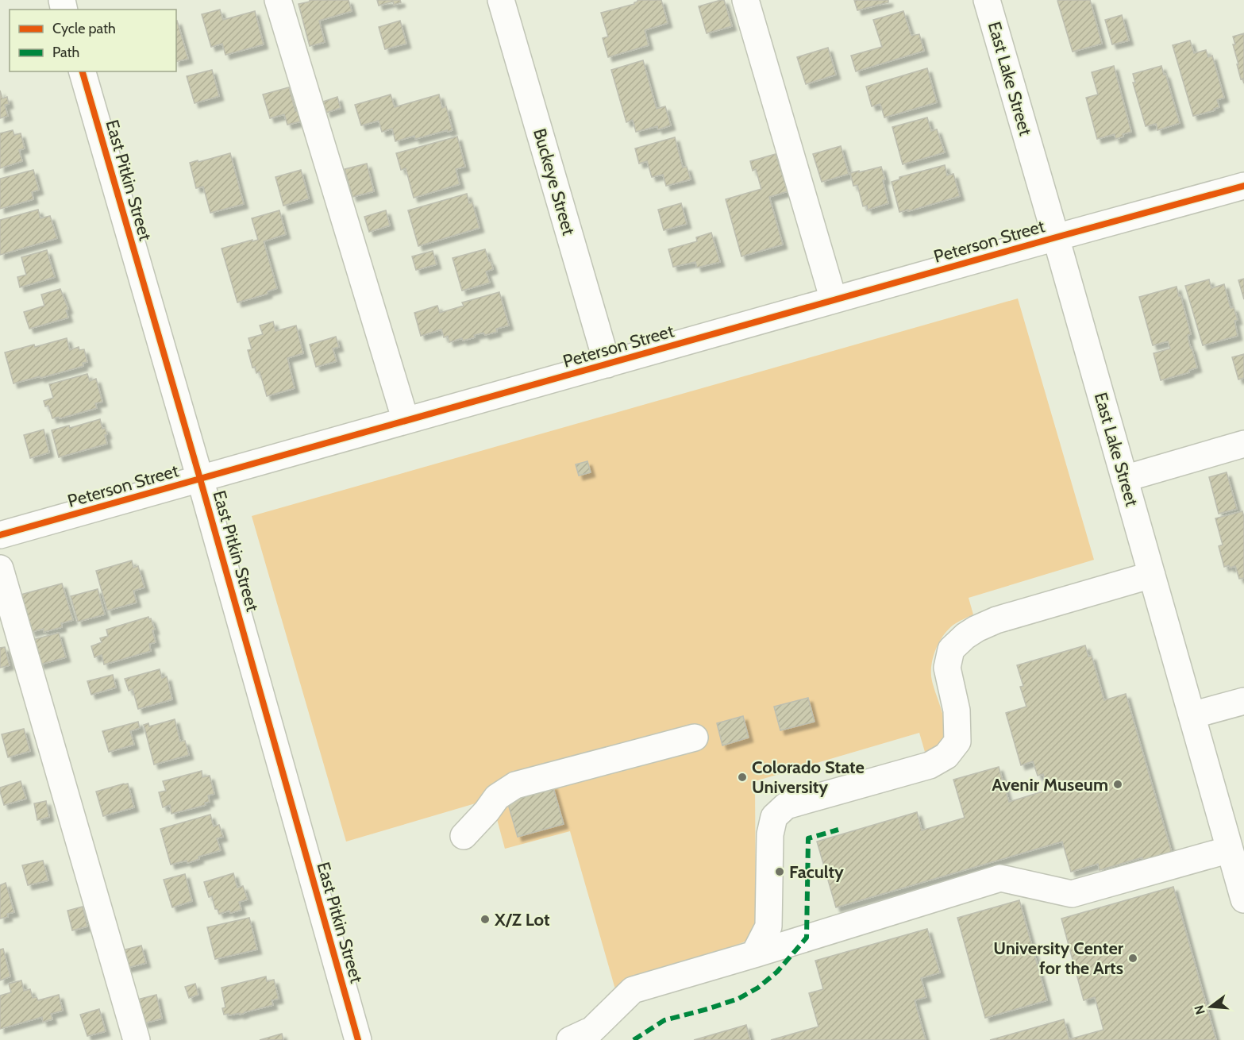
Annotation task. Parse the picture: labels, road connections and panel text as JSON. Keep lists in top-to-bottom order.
{
  "streets": {
    "street": [
      "East Lake Street",
      "East Pitkin Street",
      "Buckeye Street",
      "Peterson Street"
    ]
  },
  "crossings": [
    ["East Lake Street", "Peterson Street"],
    ["East Pitkin Street", "Peterson Street"],
    ["Buckeye Street", "Peterson Street"]
  ],
  "places": [
    "Colorado State University",
    "Avenir Museum",
    "Faculty",
    "X/Z Lot",
    "University Center for the Arts"
  ],
  "legend": ["Cycle path", "Path"],
  "north": "left"
}
